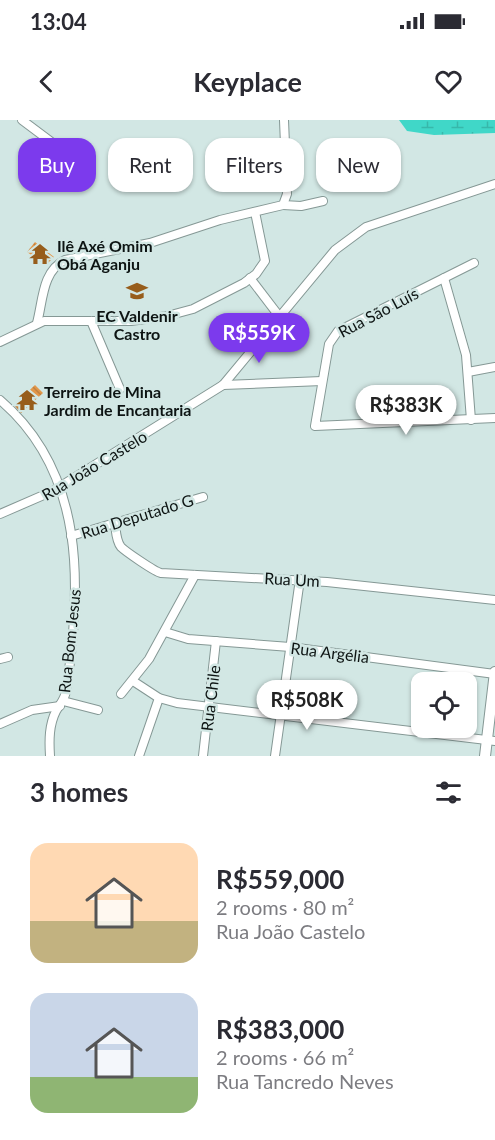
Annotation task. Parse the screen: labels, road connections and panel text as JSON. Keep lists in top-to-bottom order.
{
  "streets": {
    "street": [
      "Rua São Luís",
      "Rua João Castelo",
      "Rua Deputado G",
      "Rua Um",
      "Rua Bom Jesus",
      "Rua Argélia",
      "Rua Chile"
    ]
  },
  "crossings": [
    ["Rua João Castelo", "Rua Bom Jesus"],
    ["Rua Deputado G", "Rua Um"],
    ["Rua Deputado G", "Rua Bom Jesus"],
    ["Rua Argélia", "Rua Chile"]
  ],
  "places": {
    "temple": ["Ilê Axé Omim Obá Aganju", "Terreiro de Mina Jardim de Encantaria"],
    "school or university": ["EC Valdenir Castro"]
  },
  "page": {
    "status": "13:04",
    "header": "Keyplace",
    "chip": [
      "Buy",
      "Rent",
      "Filters",
      "New"
    ],
    "price": ["R$559K", "R$383K", "R$508K"],
    "heading": "3 homes",
    "list": [
      {
        "name": "R$559,000",
        "note": "2 rooms · 80 m² · Rua João Castelo"
      },
      {
        "name": "R$383,000",
        "note": "2 rooms · 66 m² · Rua Tancredo Neves"
      }
    ]
  }
}
